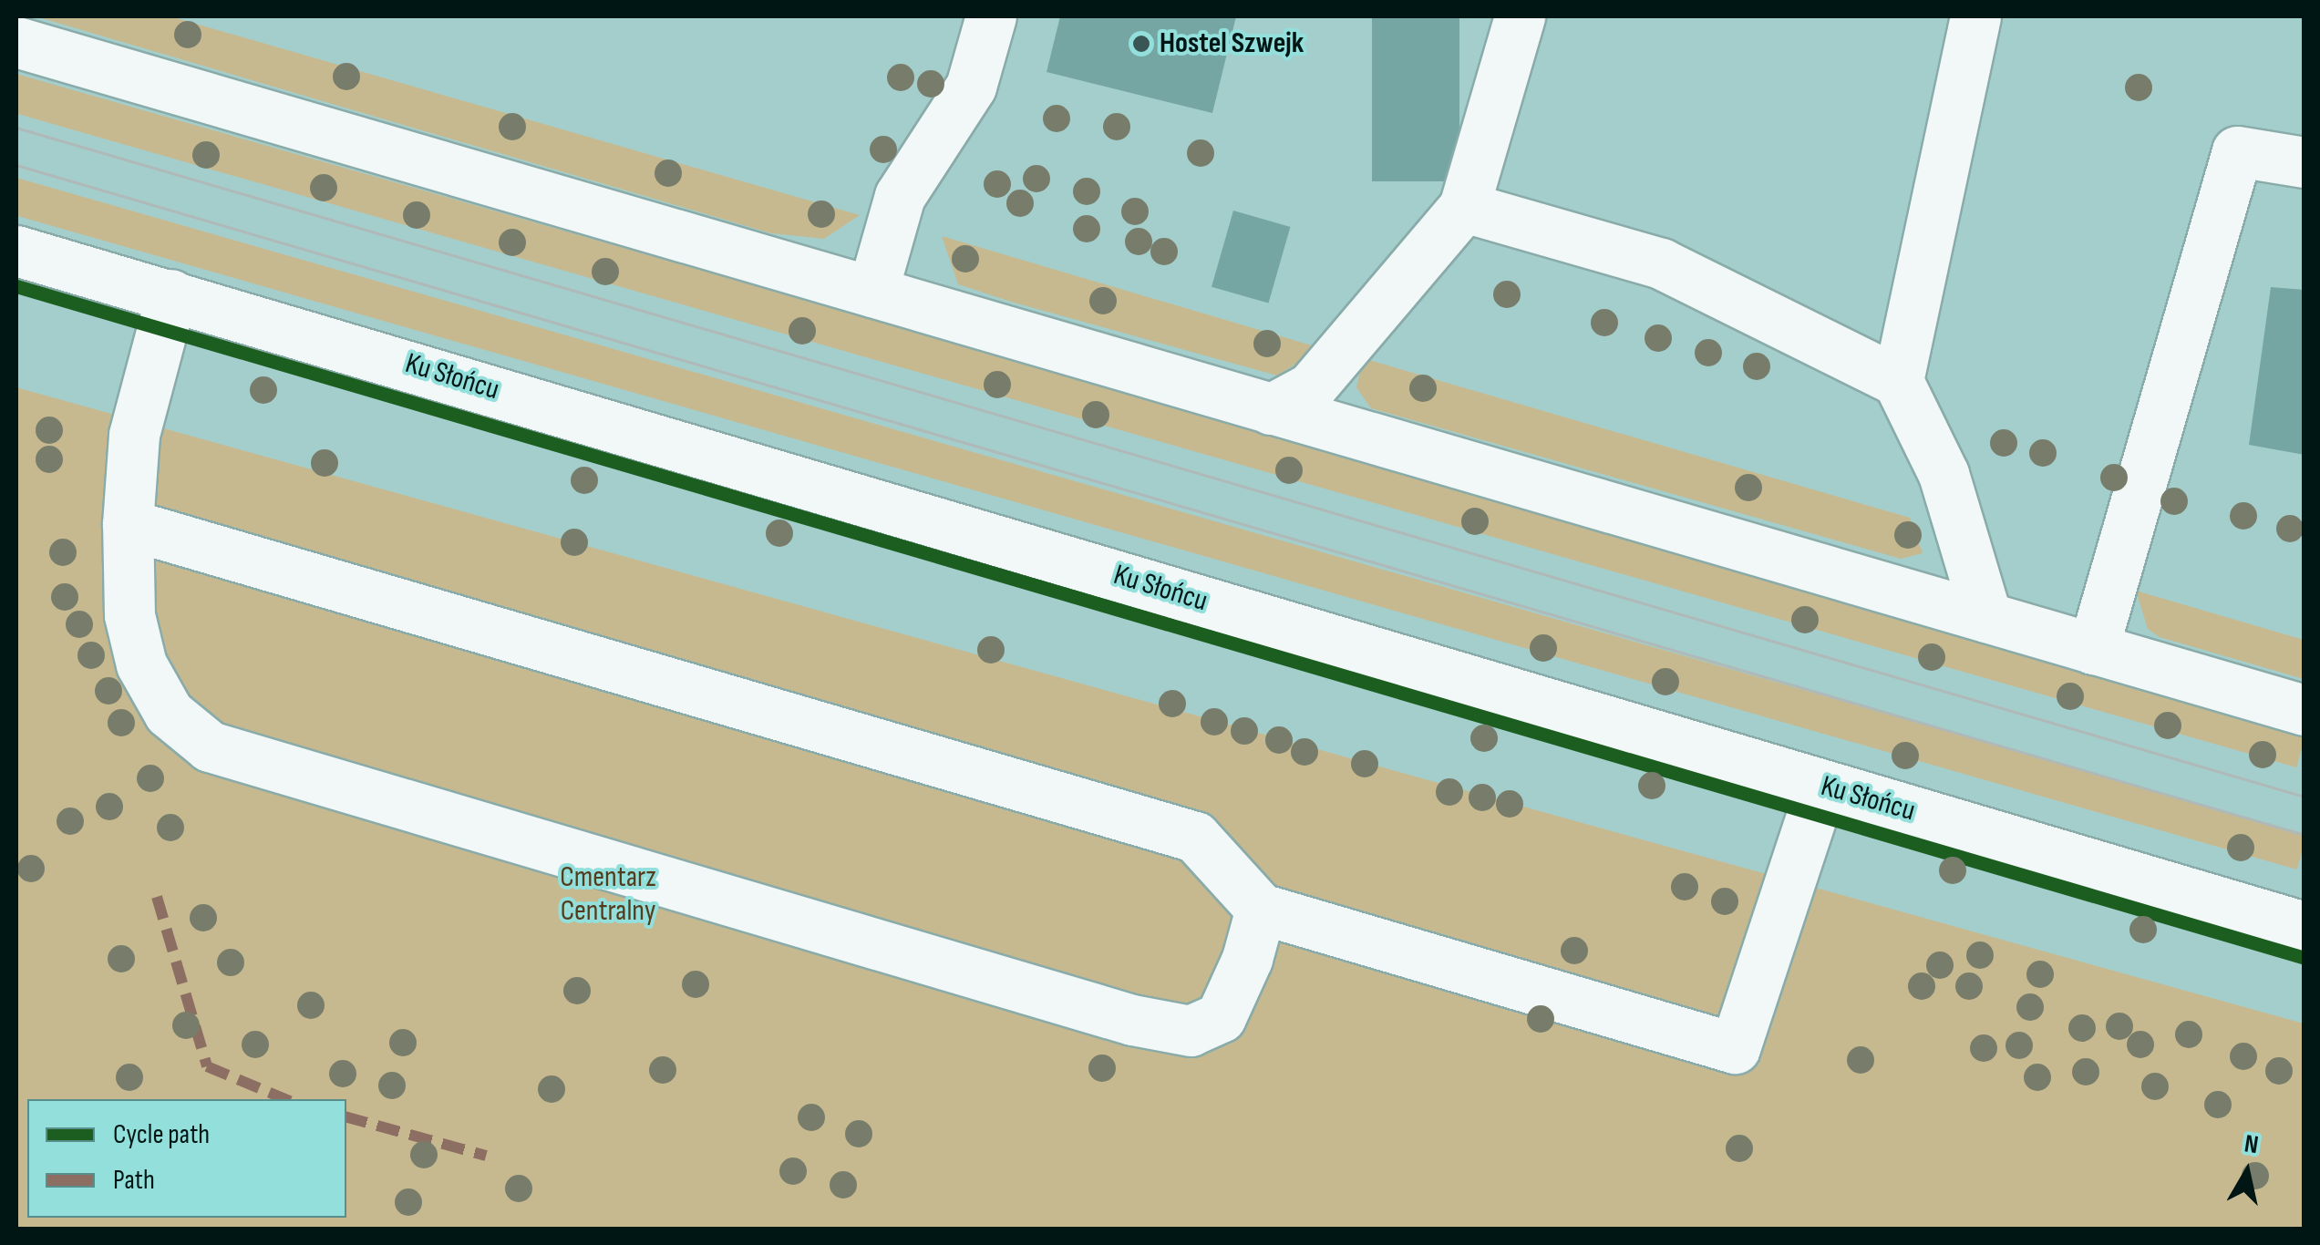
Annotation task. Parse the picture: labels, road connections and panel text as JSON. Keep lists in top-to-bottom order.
{
  "streets": {
    "main road": ["Ku Słońcu"]
  },
  "parks": ["Cmentarz Centralny"],
  "places": ["Hostel Szwejk"],
  "legend": ["Cycle path", "Path"],
  "north": "top"
}
